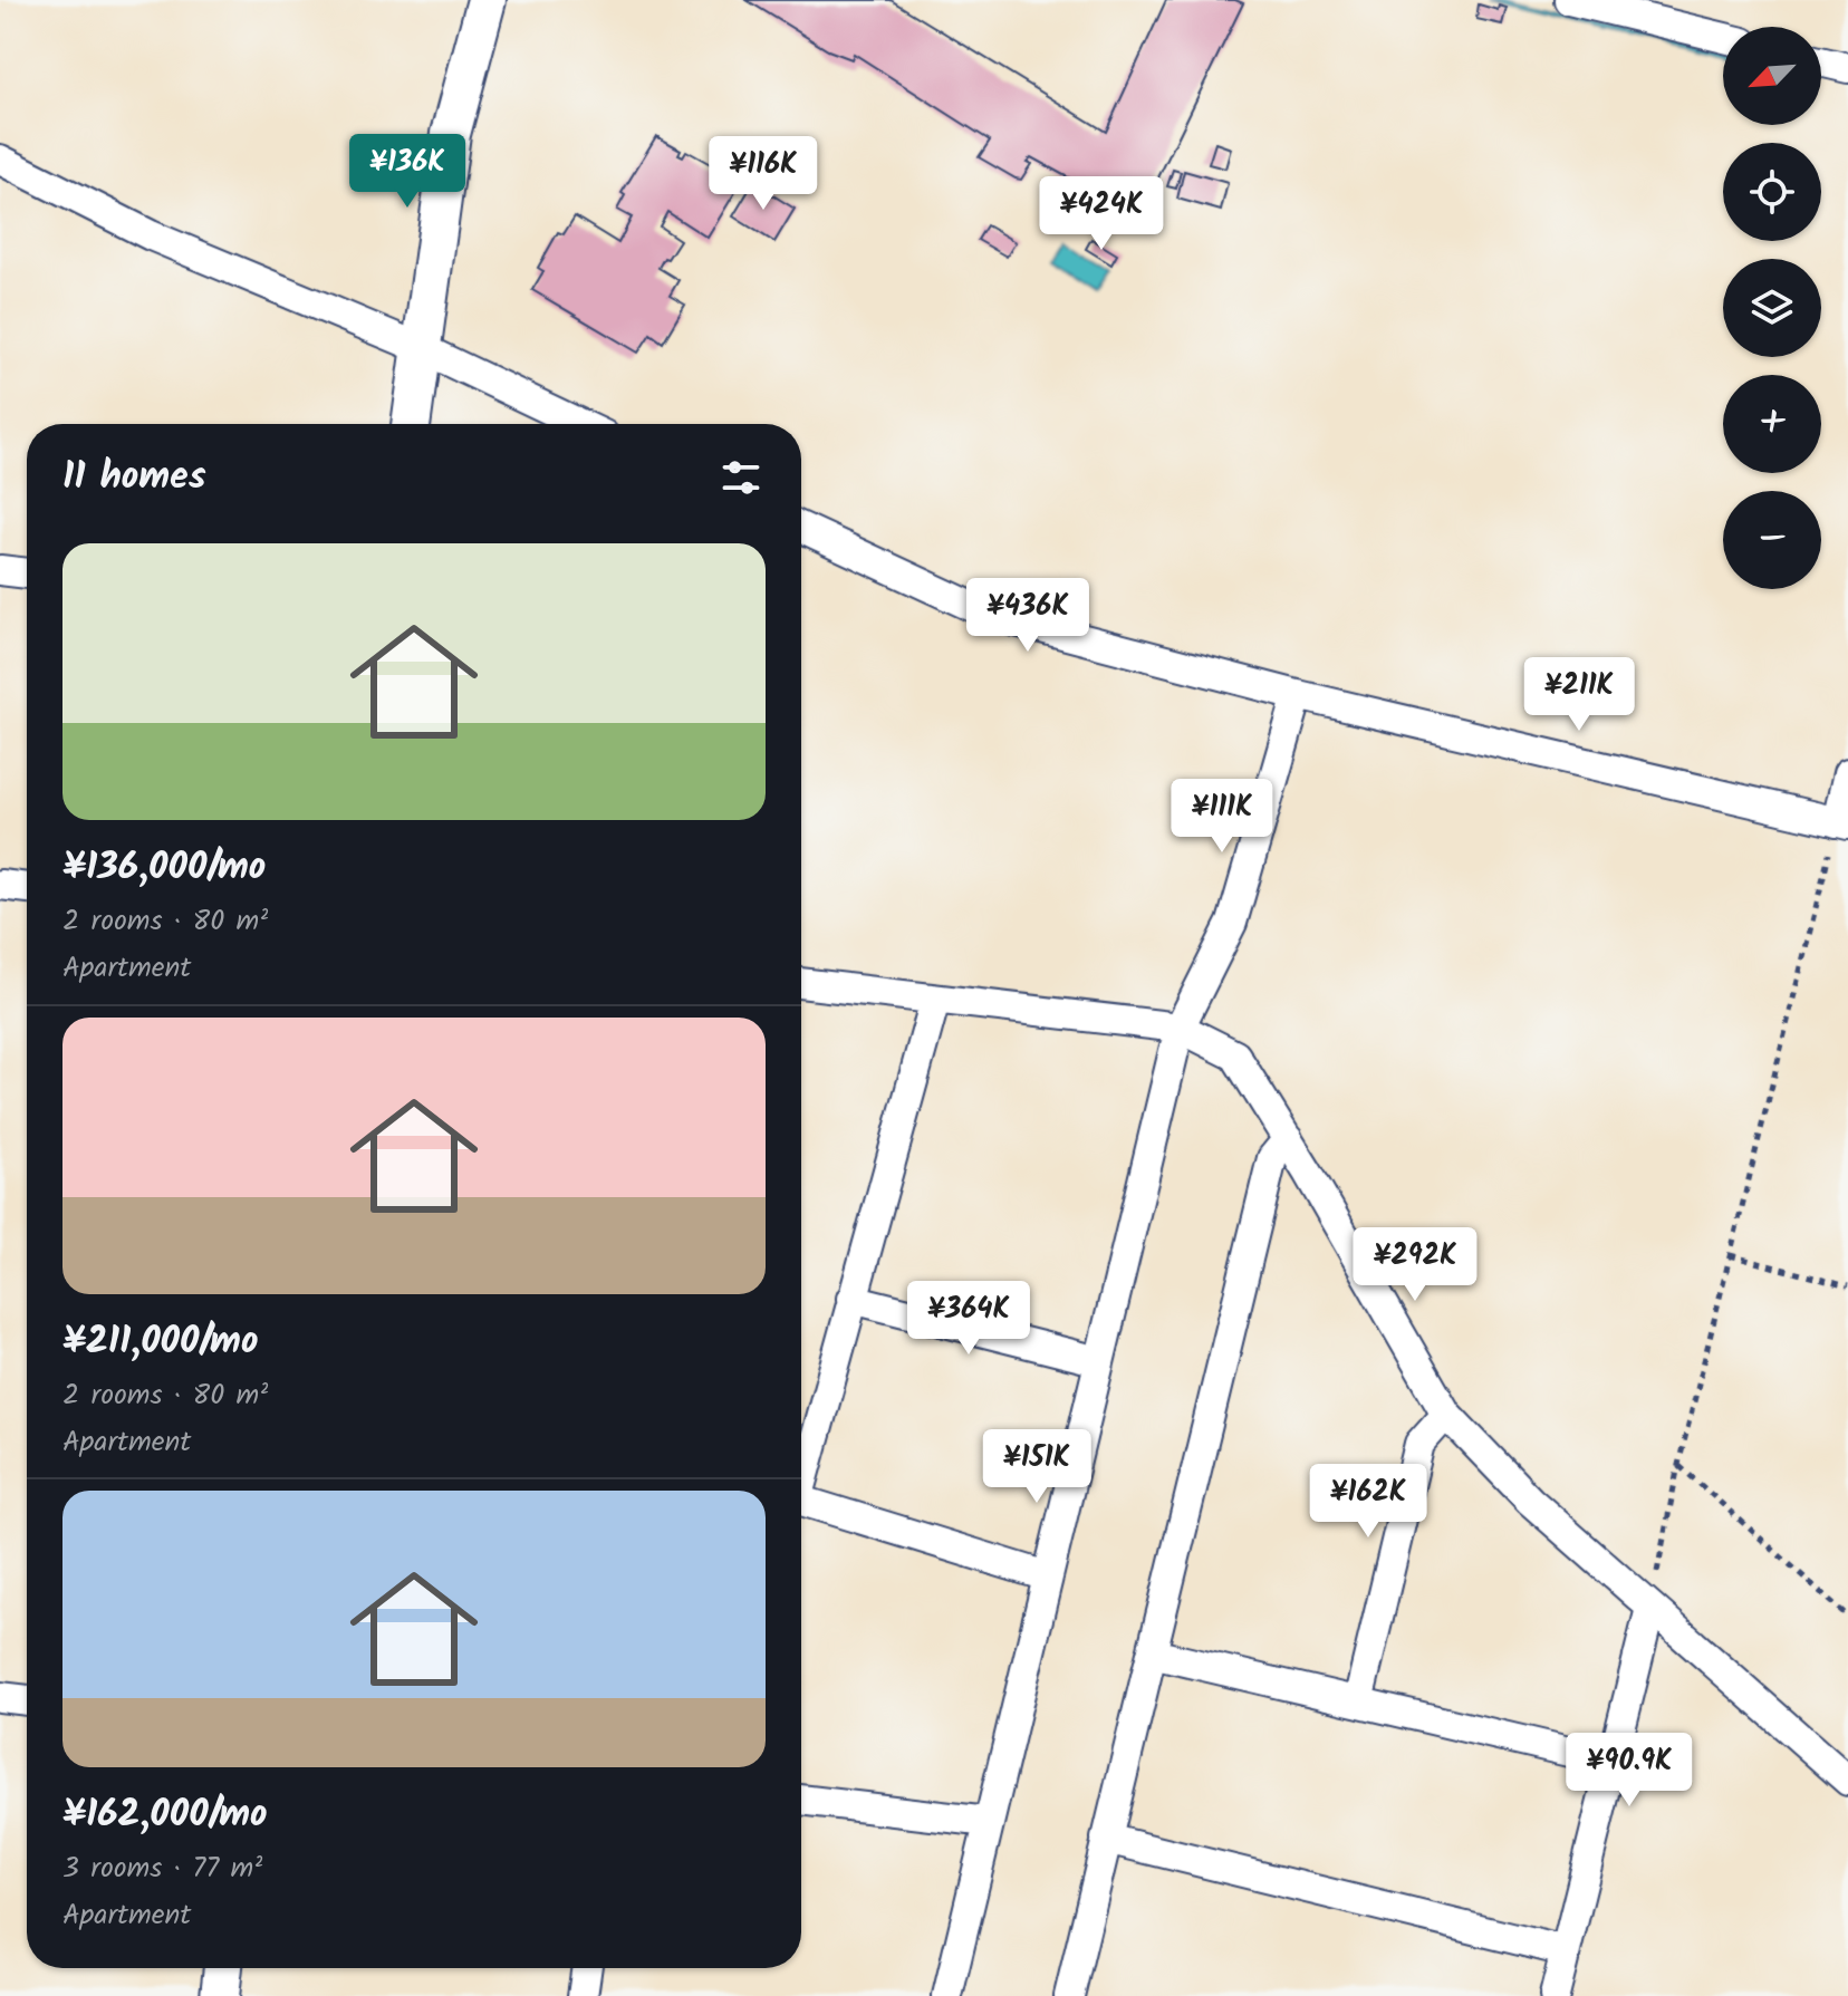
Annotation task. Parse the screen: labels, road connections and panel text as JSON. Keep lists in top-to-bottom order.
{
  "north": "bottom left",
  "page": {
    "map_buttons": ["+", "−"],
    "price": [
      "¥136K",
      "¥116K",
      "¥424K",
      "¥436K",
      "¥211K",
      "¥111K",
      "¥292K",
      "¥364K",
      "¥151K",
      "¥162K",
      "¥90.9K"
    ],
    "heading": "11 homes",
    "list": [
      {
        "name": "¥136,000/mo",
        "note": "2 rooms · 80 m² · Apartment"
      },
      {
        "name": "¥211,000/mo",
        "note": "2 rooms · 80 m² · Apartment"
      },
      {
        "name": "¥162,000/mo",
        "note": "3 rooms · 77 m² · Apartment"
      }
    ]
  }
}
